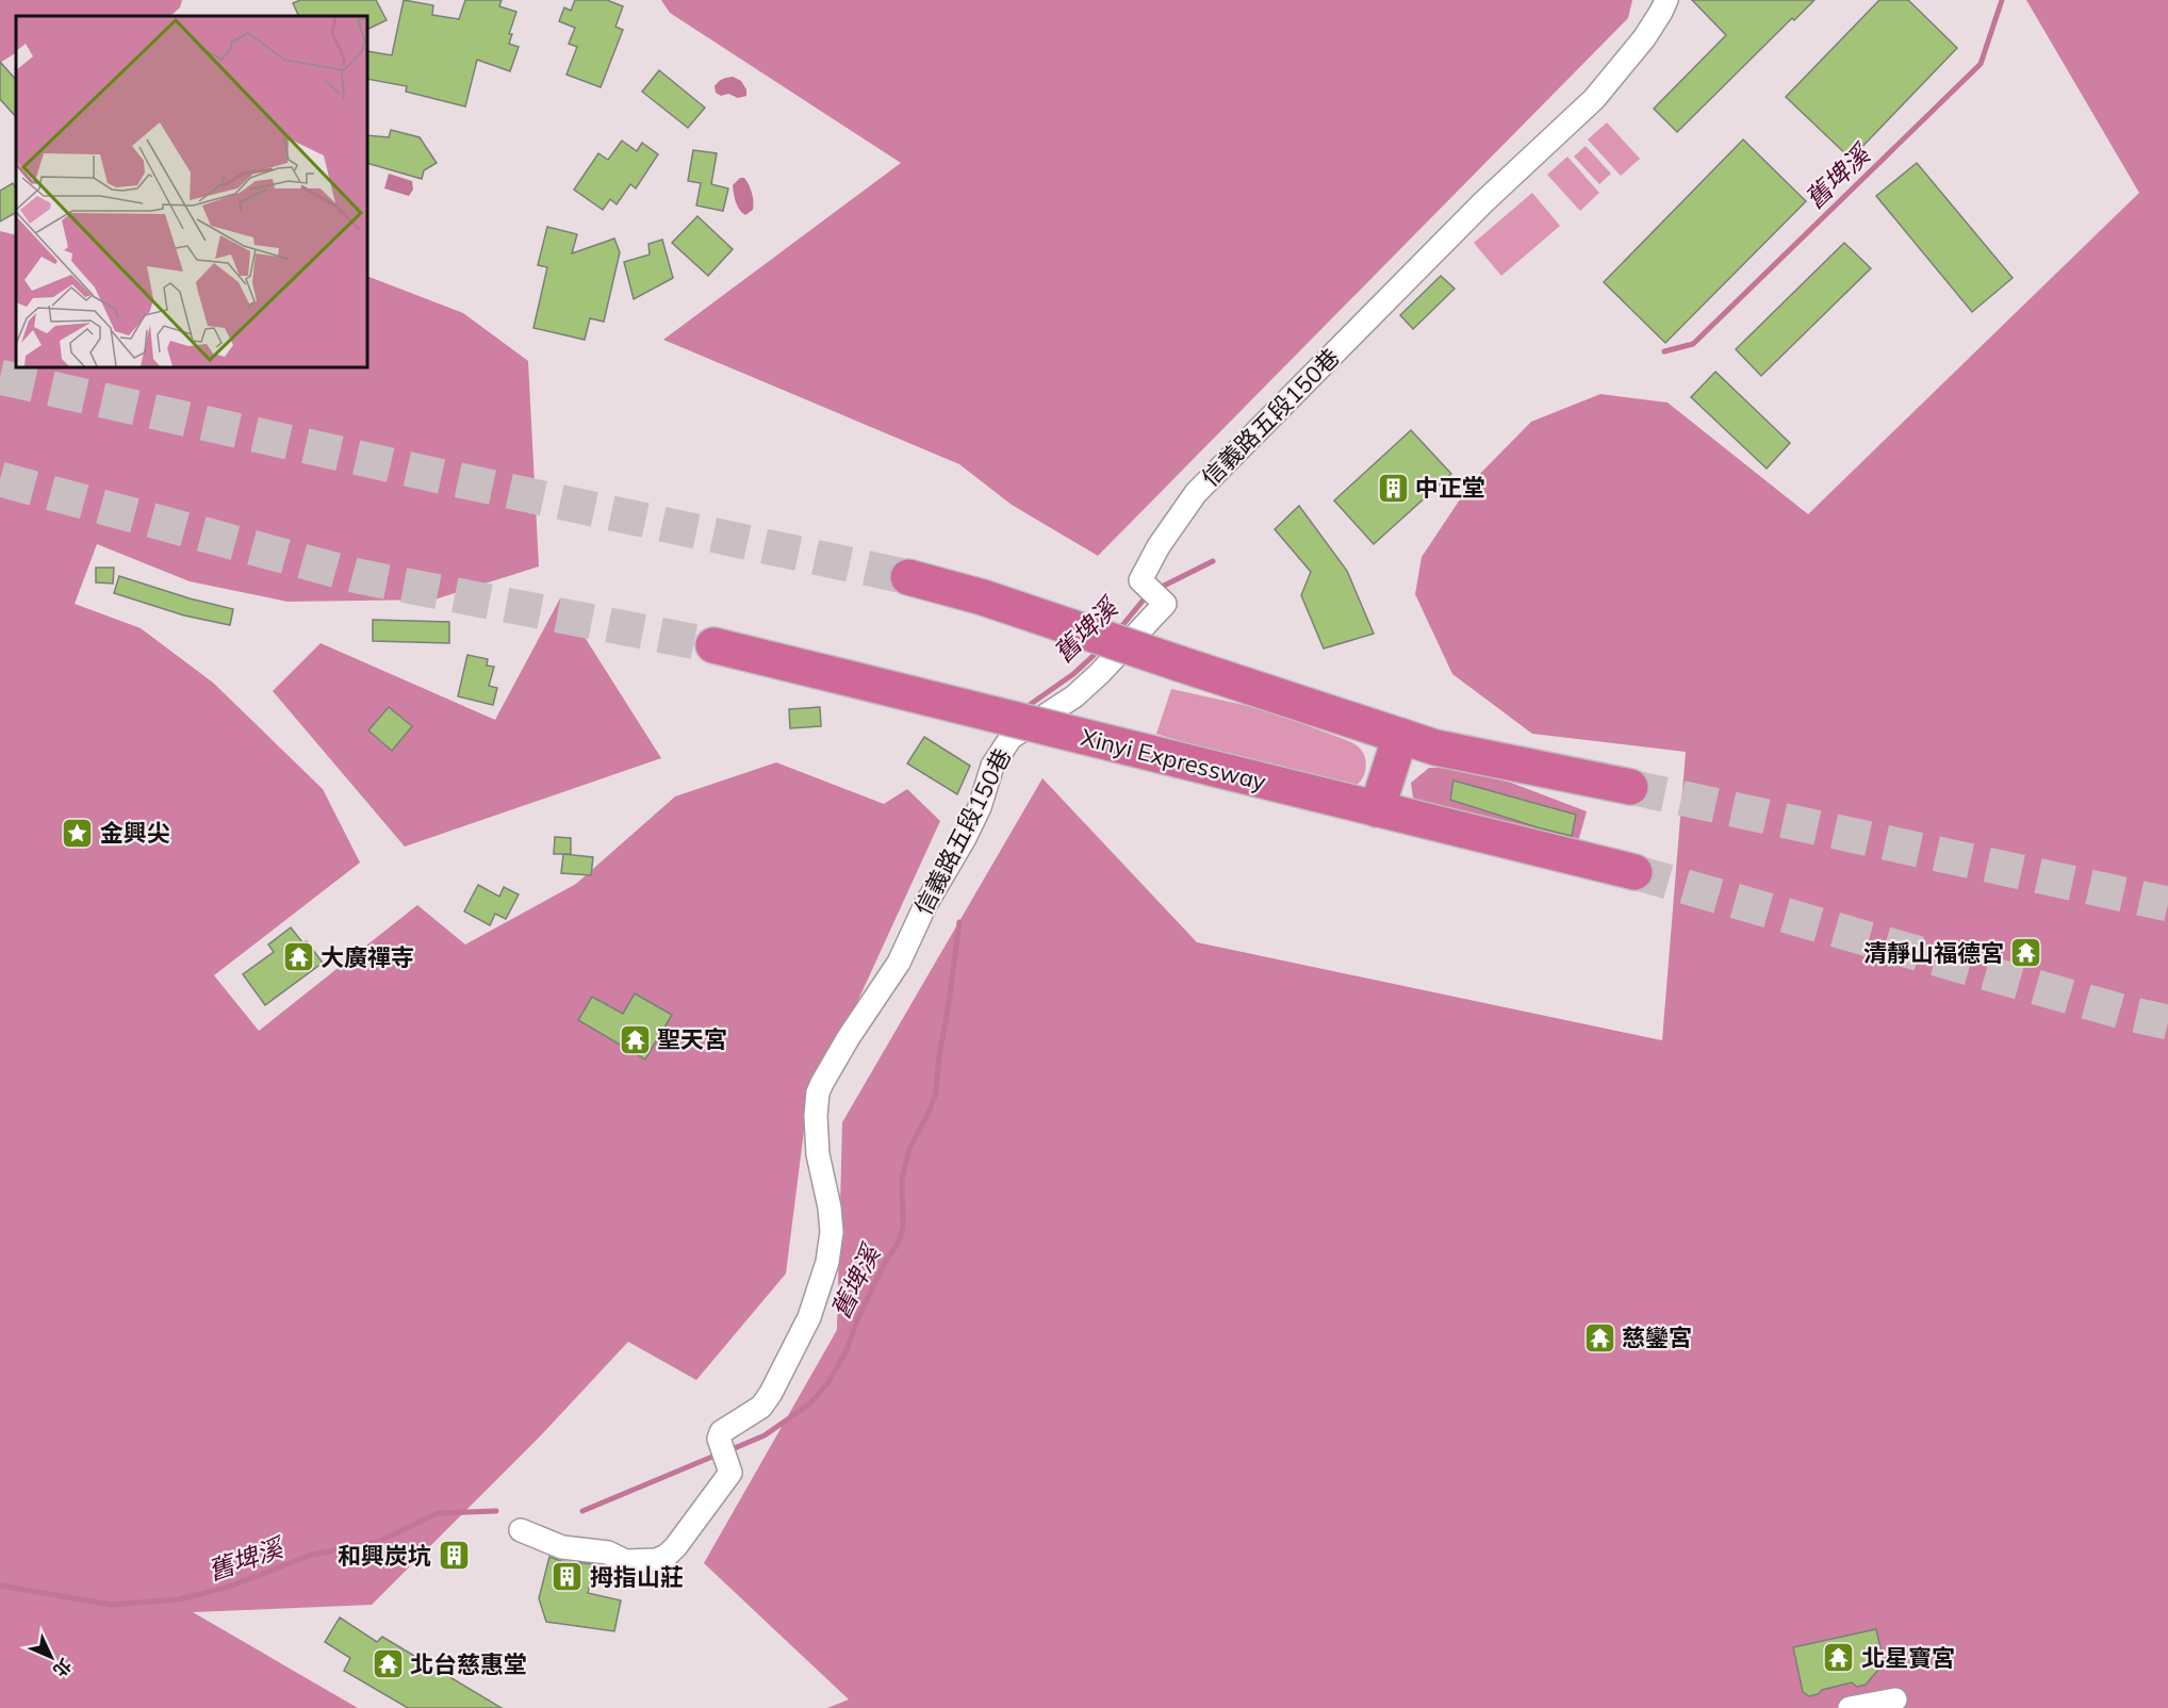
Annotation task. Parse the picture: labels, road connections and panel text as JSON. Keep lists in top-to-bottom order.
{
  "streets": {
    "highway": ["Xinyi Expressway"],
    "street": ["信義路五段150巷"]
  },
  "water": ["舊埤溪"],
  "places": {
    "building": ["中正堂", "和興炭坑", "拇指山莊"],
    "place": ["金興尖"],
    "temple": [
      "清靜山福德宮",
      "大廣禪寺",
      "聖天宮",
      "慈鑾宮",
      "北星寶宮",
      "北台慈惠堂"
    ]
  },
  "north": "bottom right"
}
